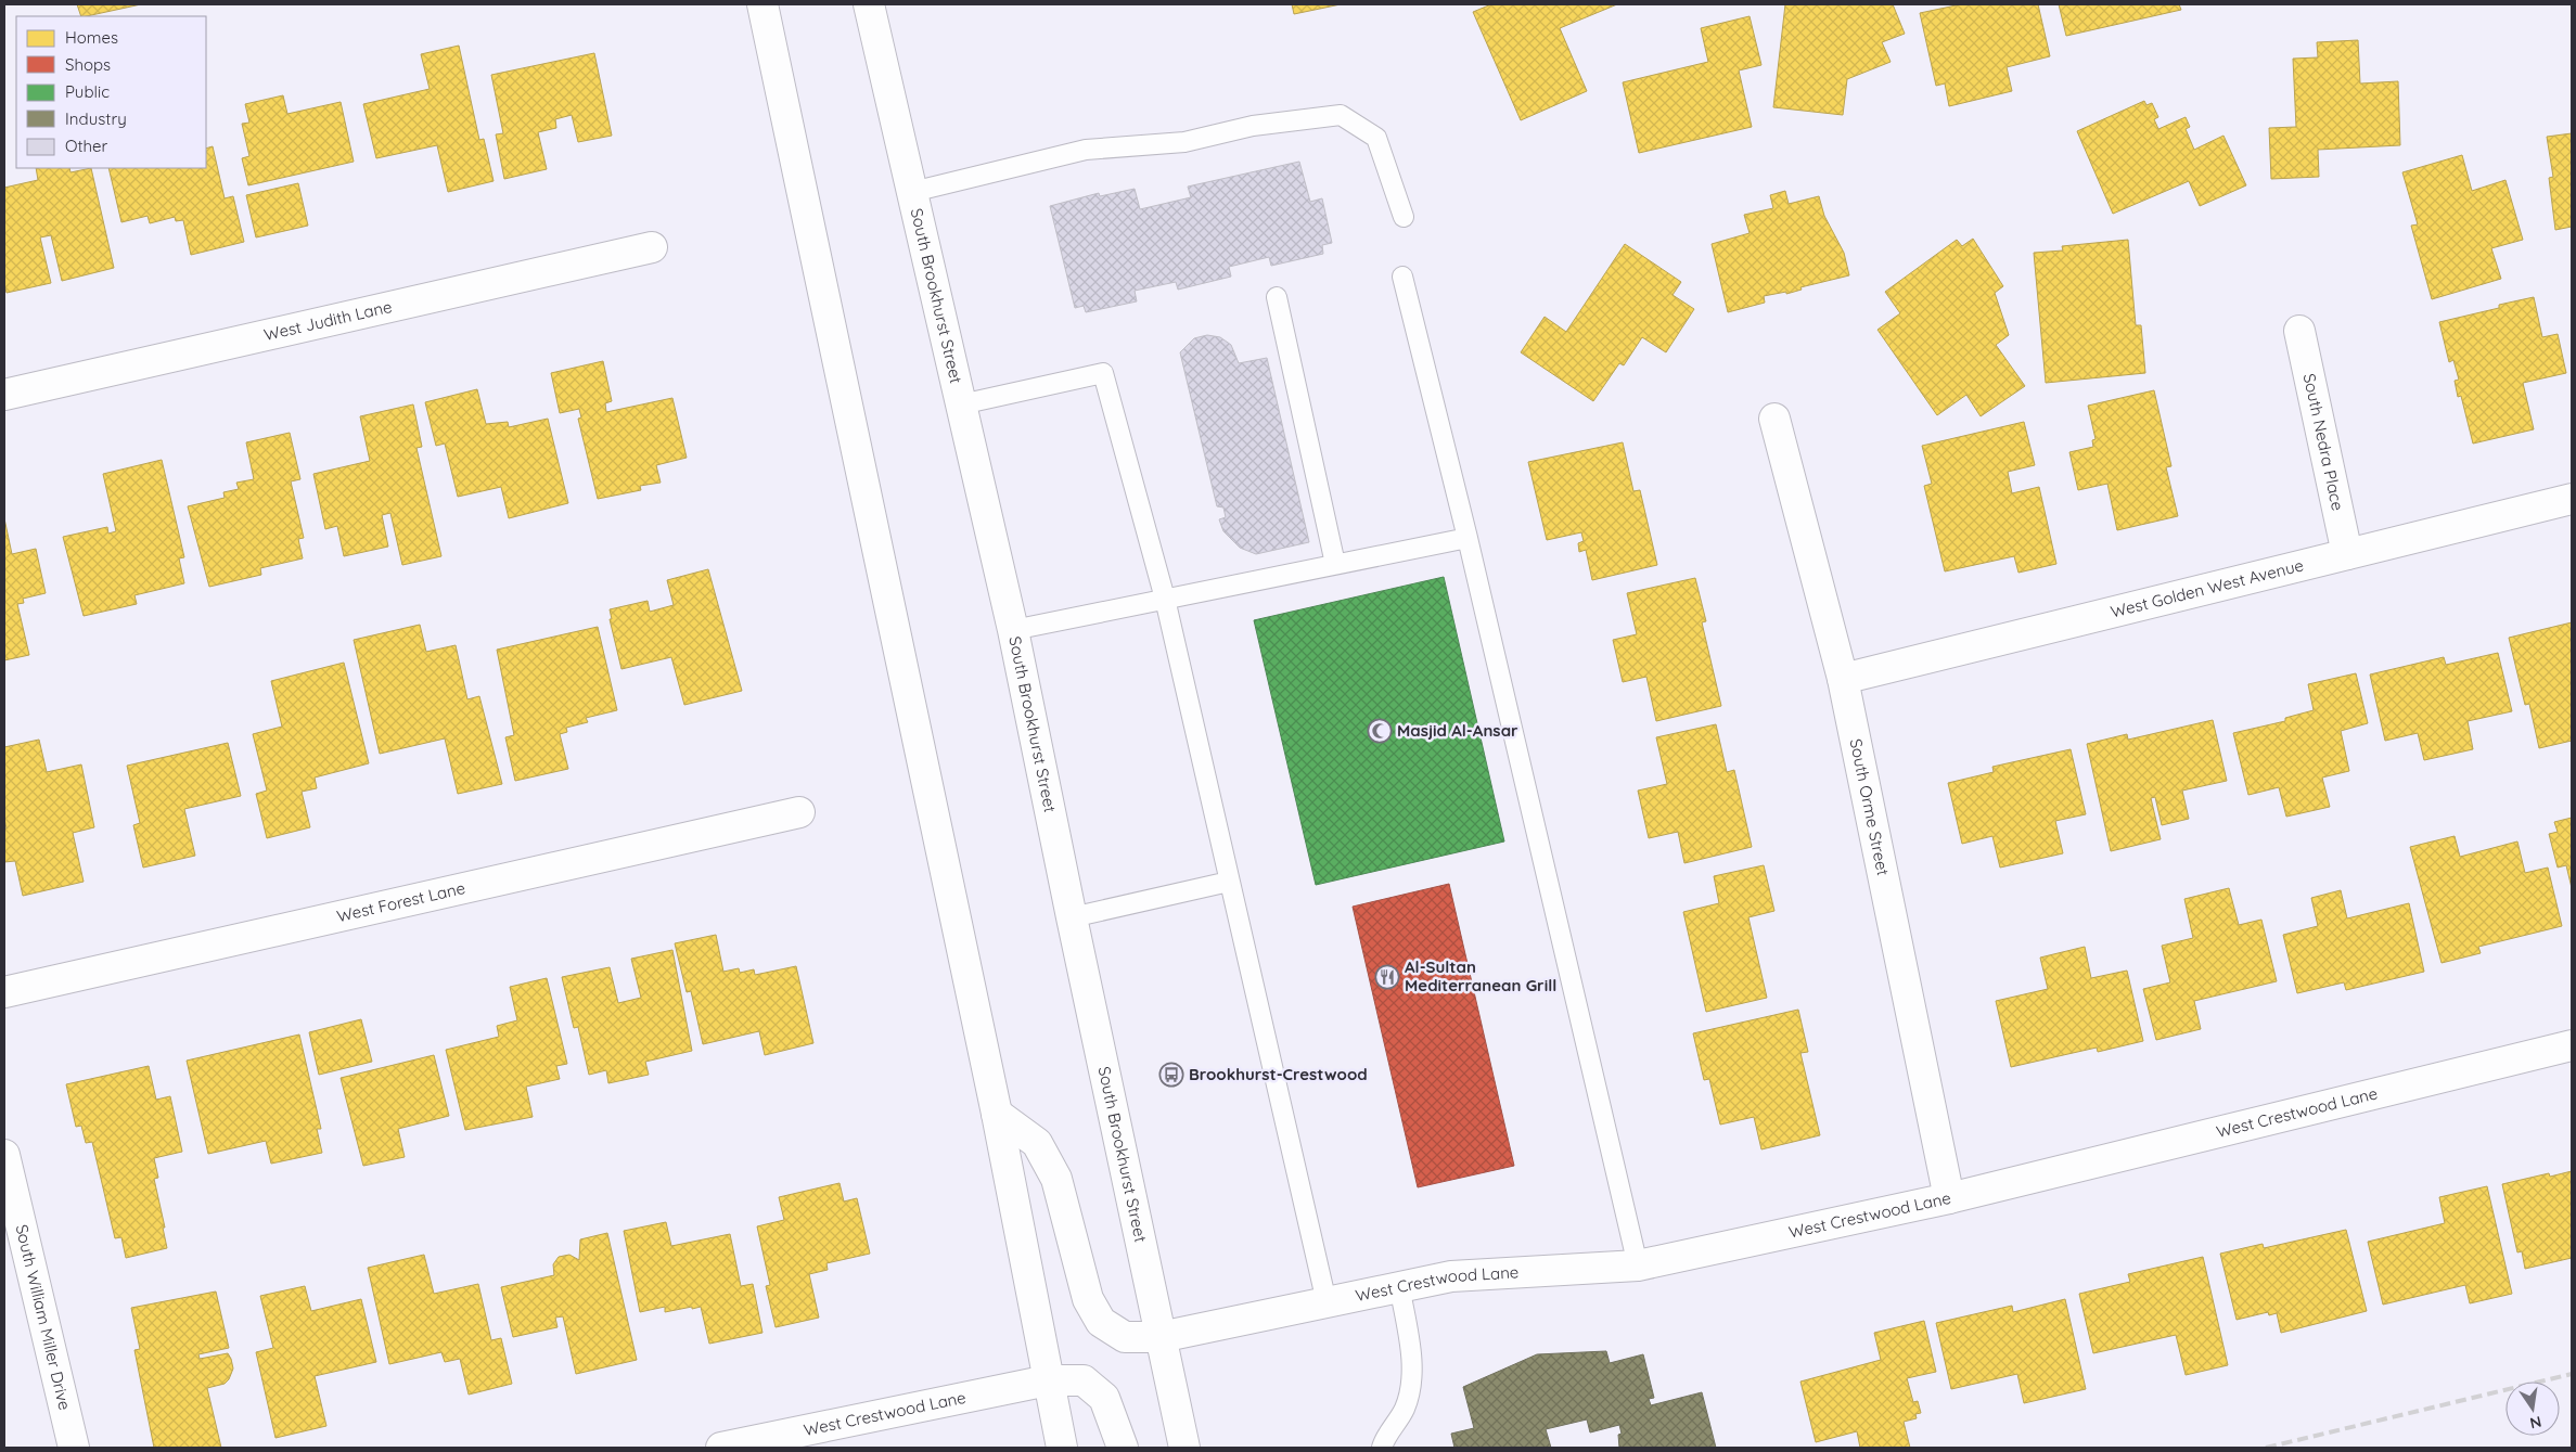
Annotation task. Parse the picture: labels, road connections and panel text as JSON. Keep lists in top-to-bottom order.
{
  "streets": {
    "street": [
      "South Brookhurst Street",
      "West Judith Lane",
      "South Nedra Place",
      "West Golden West Avenue",
      "South Orme Street",
      "West Forest Lane",
      "West Crestwood Lane",
      "South William Miller Drive"
    ]
  },
  "crossings": [
    ["South Brookhurst Street", "West Crestwood Lane"],
    ["South Nedra Place", "West Golden West Avenue"],
    ["West Golden West Avenue", "South Orme Street"],
    ["South Orme Street", "West Crestwood Lane"]
  ],
  "places": {
    "mosque": ["Masjid Al-Ansar"],
    "restaurant": ["Al-Sultan Mediterranean Grill"],
    "bus stop": ["Brookhurst-Crestwood"]
  },
  "legend": [
    "Homes",
    "Shops",
    "Public",
    "Industry",
    "Other"
  ],
  "north": "bottom"
}
